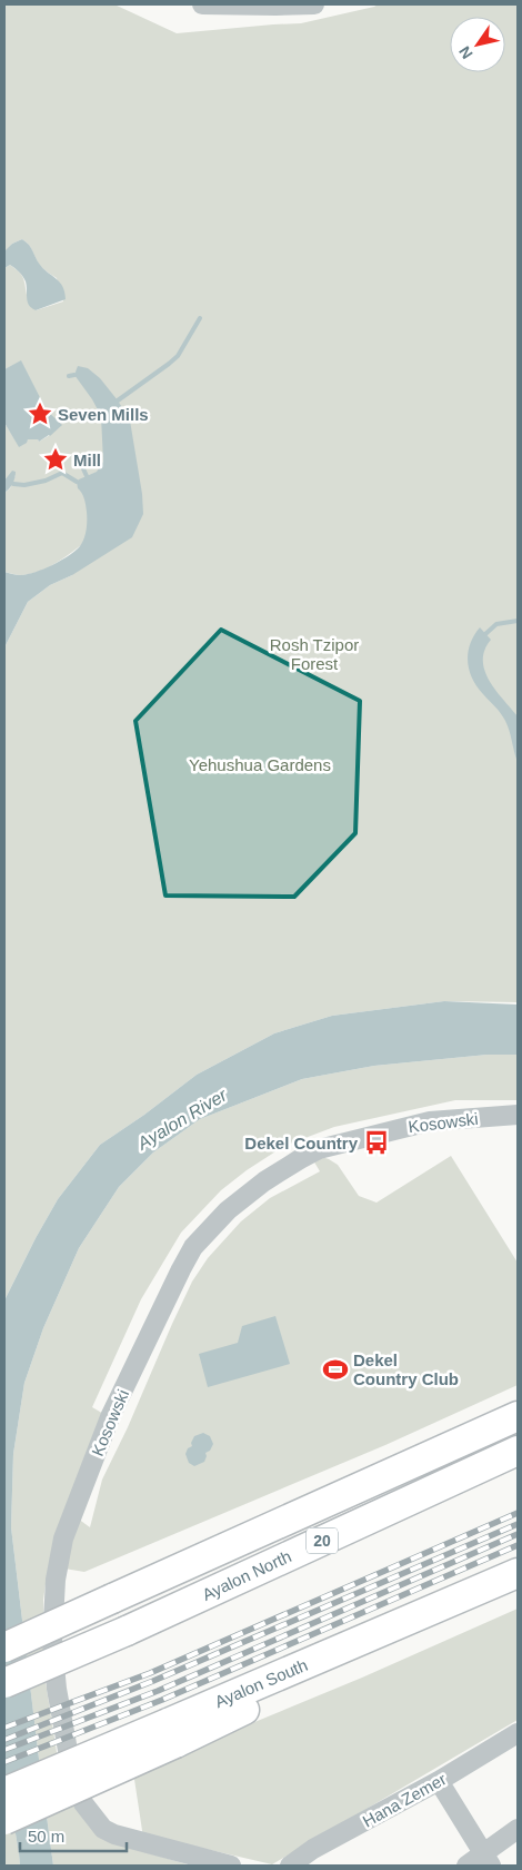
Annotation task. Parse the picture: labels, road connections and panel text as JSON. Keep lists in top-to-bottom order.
{
  "streets": {
    "highway": ["20", "Ayalon North"],
    "street": ["Kosowski", "Hana Zemer"]
  },
  "water": ["Ayalon River"],
  "parks": ["Rosh Tzipor Forest", "Yehushua Gardens"],
  "places": {
    "place": ["Seven Mills", "Mill"],
    "bus stop": ["Dekel Country"],
    "sports": ["Dekel Country Club"]
  },
  "scale_bar": "50 m",
  "north": "bottom left"
}
